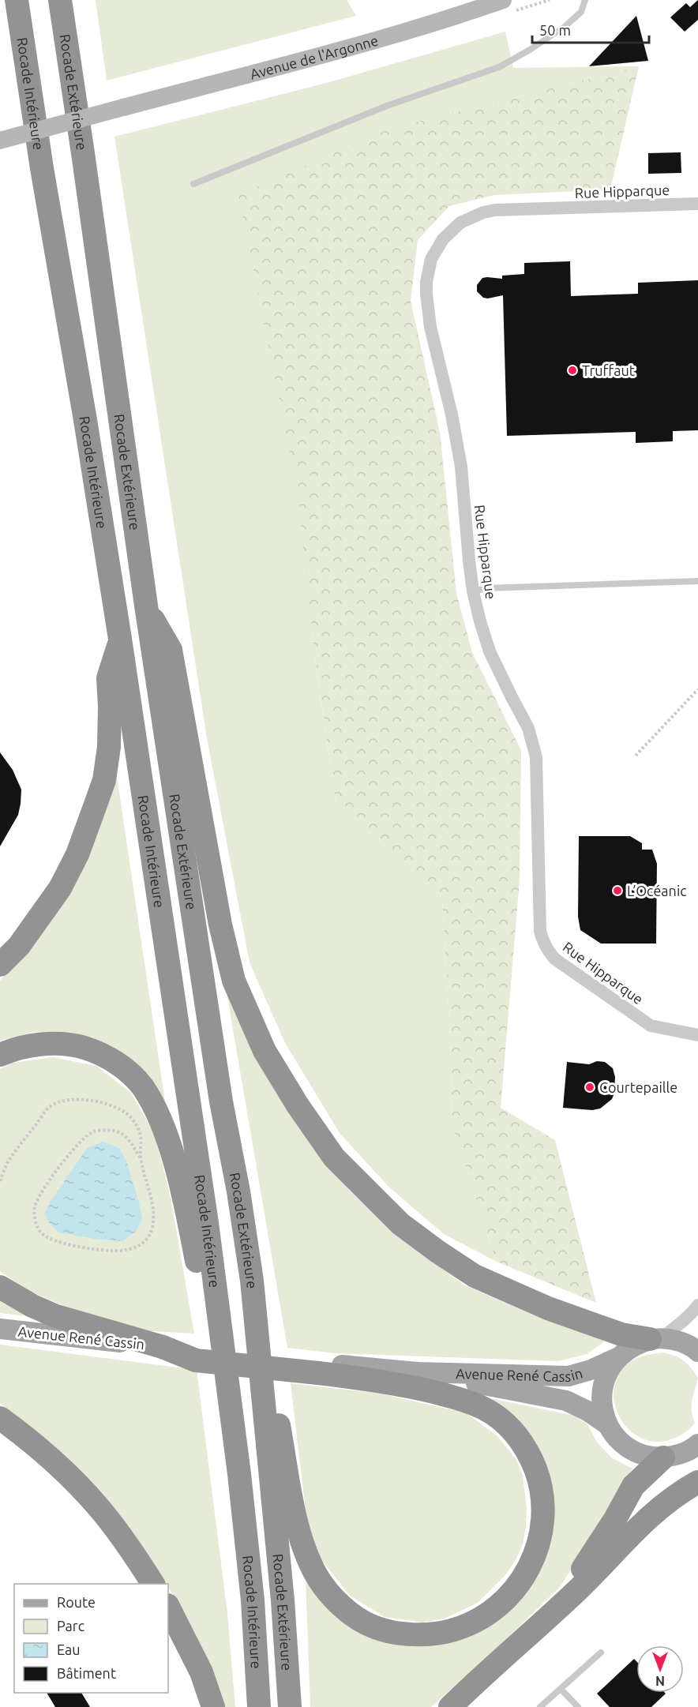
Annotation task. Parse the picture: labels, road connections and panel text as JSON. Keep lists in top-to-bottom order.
{
  "streets": {
    "highway": ["Rocade Extérieure", "Rocade Intérieure"],
    "main road": ["Avenue de l'Argonne", "Avenue René Cassin"],
    "street": ["Rue Hipparque"]
  },
  "places": ["Truffaut", "L’Océanic", "Courtepaille"],
  "legend": [
    "Route",
    "Parc",
    "Eau",
    "Bâtiment"
  ],
  "scale_bar": "50 m",
  "north": "bottom"
}
